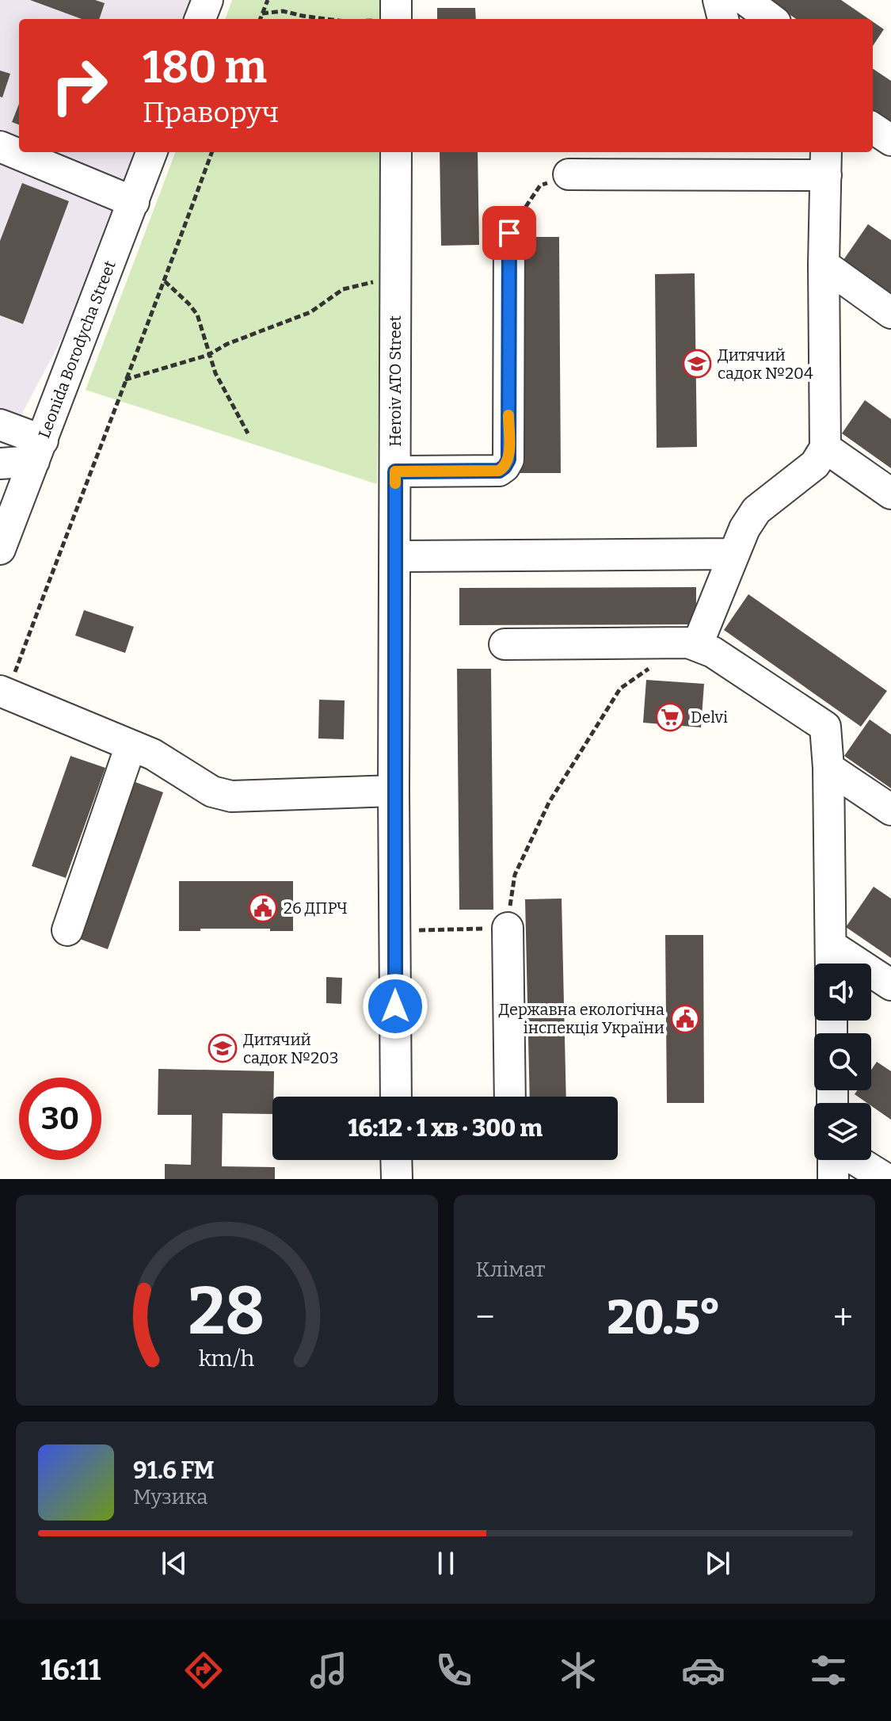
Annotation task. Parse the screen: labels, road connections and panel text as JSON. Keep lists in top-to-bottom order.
{
  "streets": {
    "street": ["Leonida Borodycha Street", "Heroiv ATO Street"]
  },
  "places": {
    "school or university": ["Дитячий садок №204", "Дитячий садок №203"],
    "supermarket": ["Delvi"],
    "public building": ["26 ДПРЧ", "Державна екологічна інспекція України"]
  },
  "page": {
    "turn": ["180 m", "Праворуч"],
    "limit": "30",
    "trip": "16:12 · 1 хв · 300 m",
    "tile": "Клімат",
    "heat": ["−", "20.5°", "+"],
    "song": ["91.6 FM", "Музика"],
    "tabs": "16:11",
    "gauge": ["28", "km/h"]
  }
}
